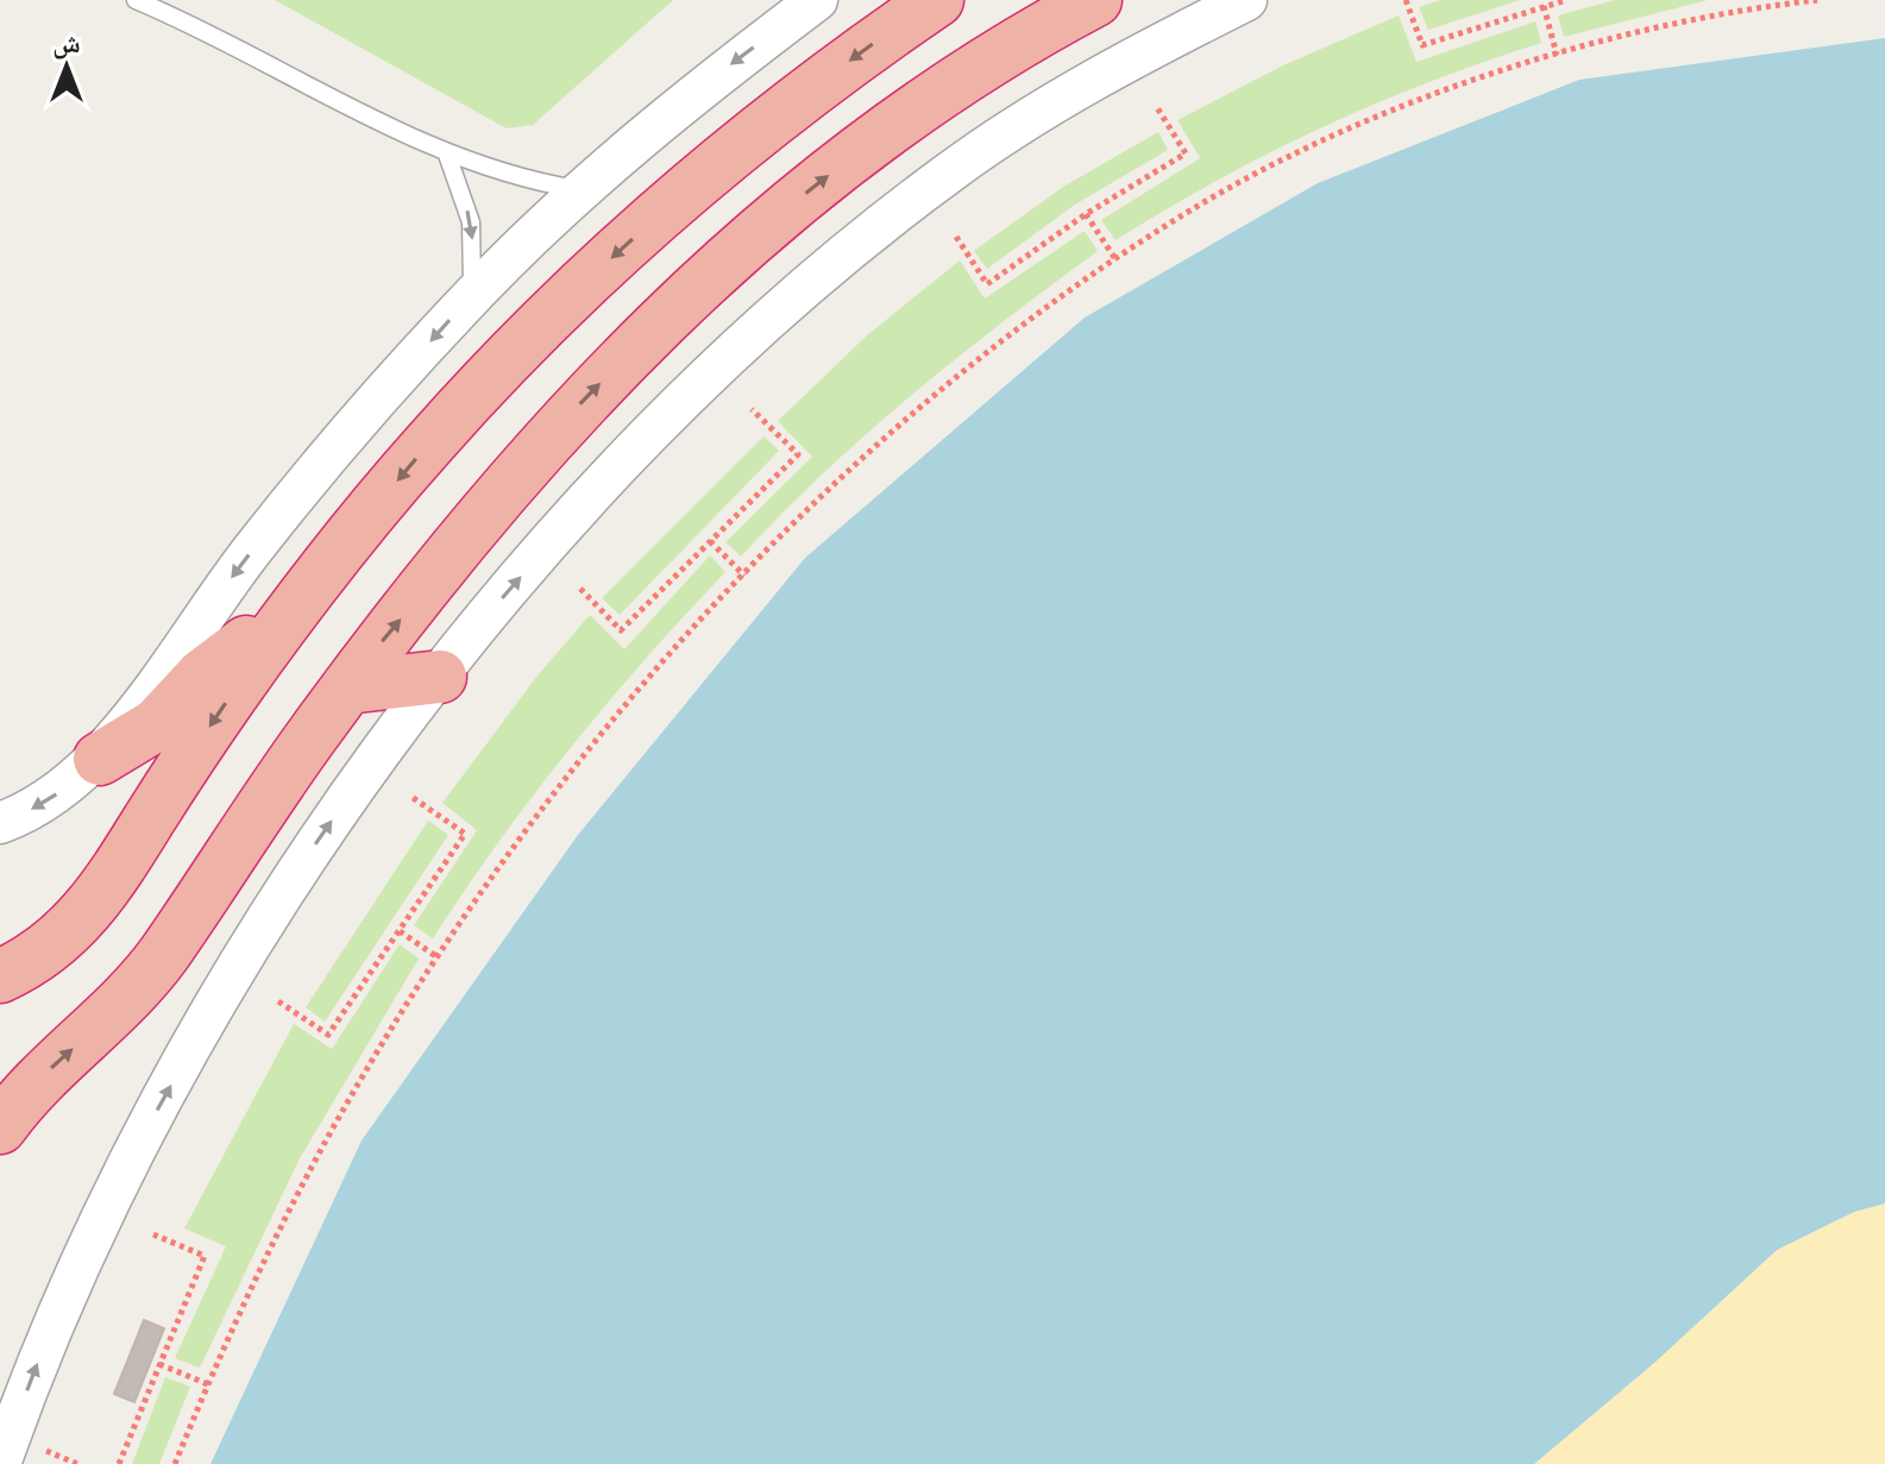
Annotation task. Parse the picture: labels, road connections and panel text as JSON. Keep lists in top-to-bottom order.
{
  "north": "top"
}
